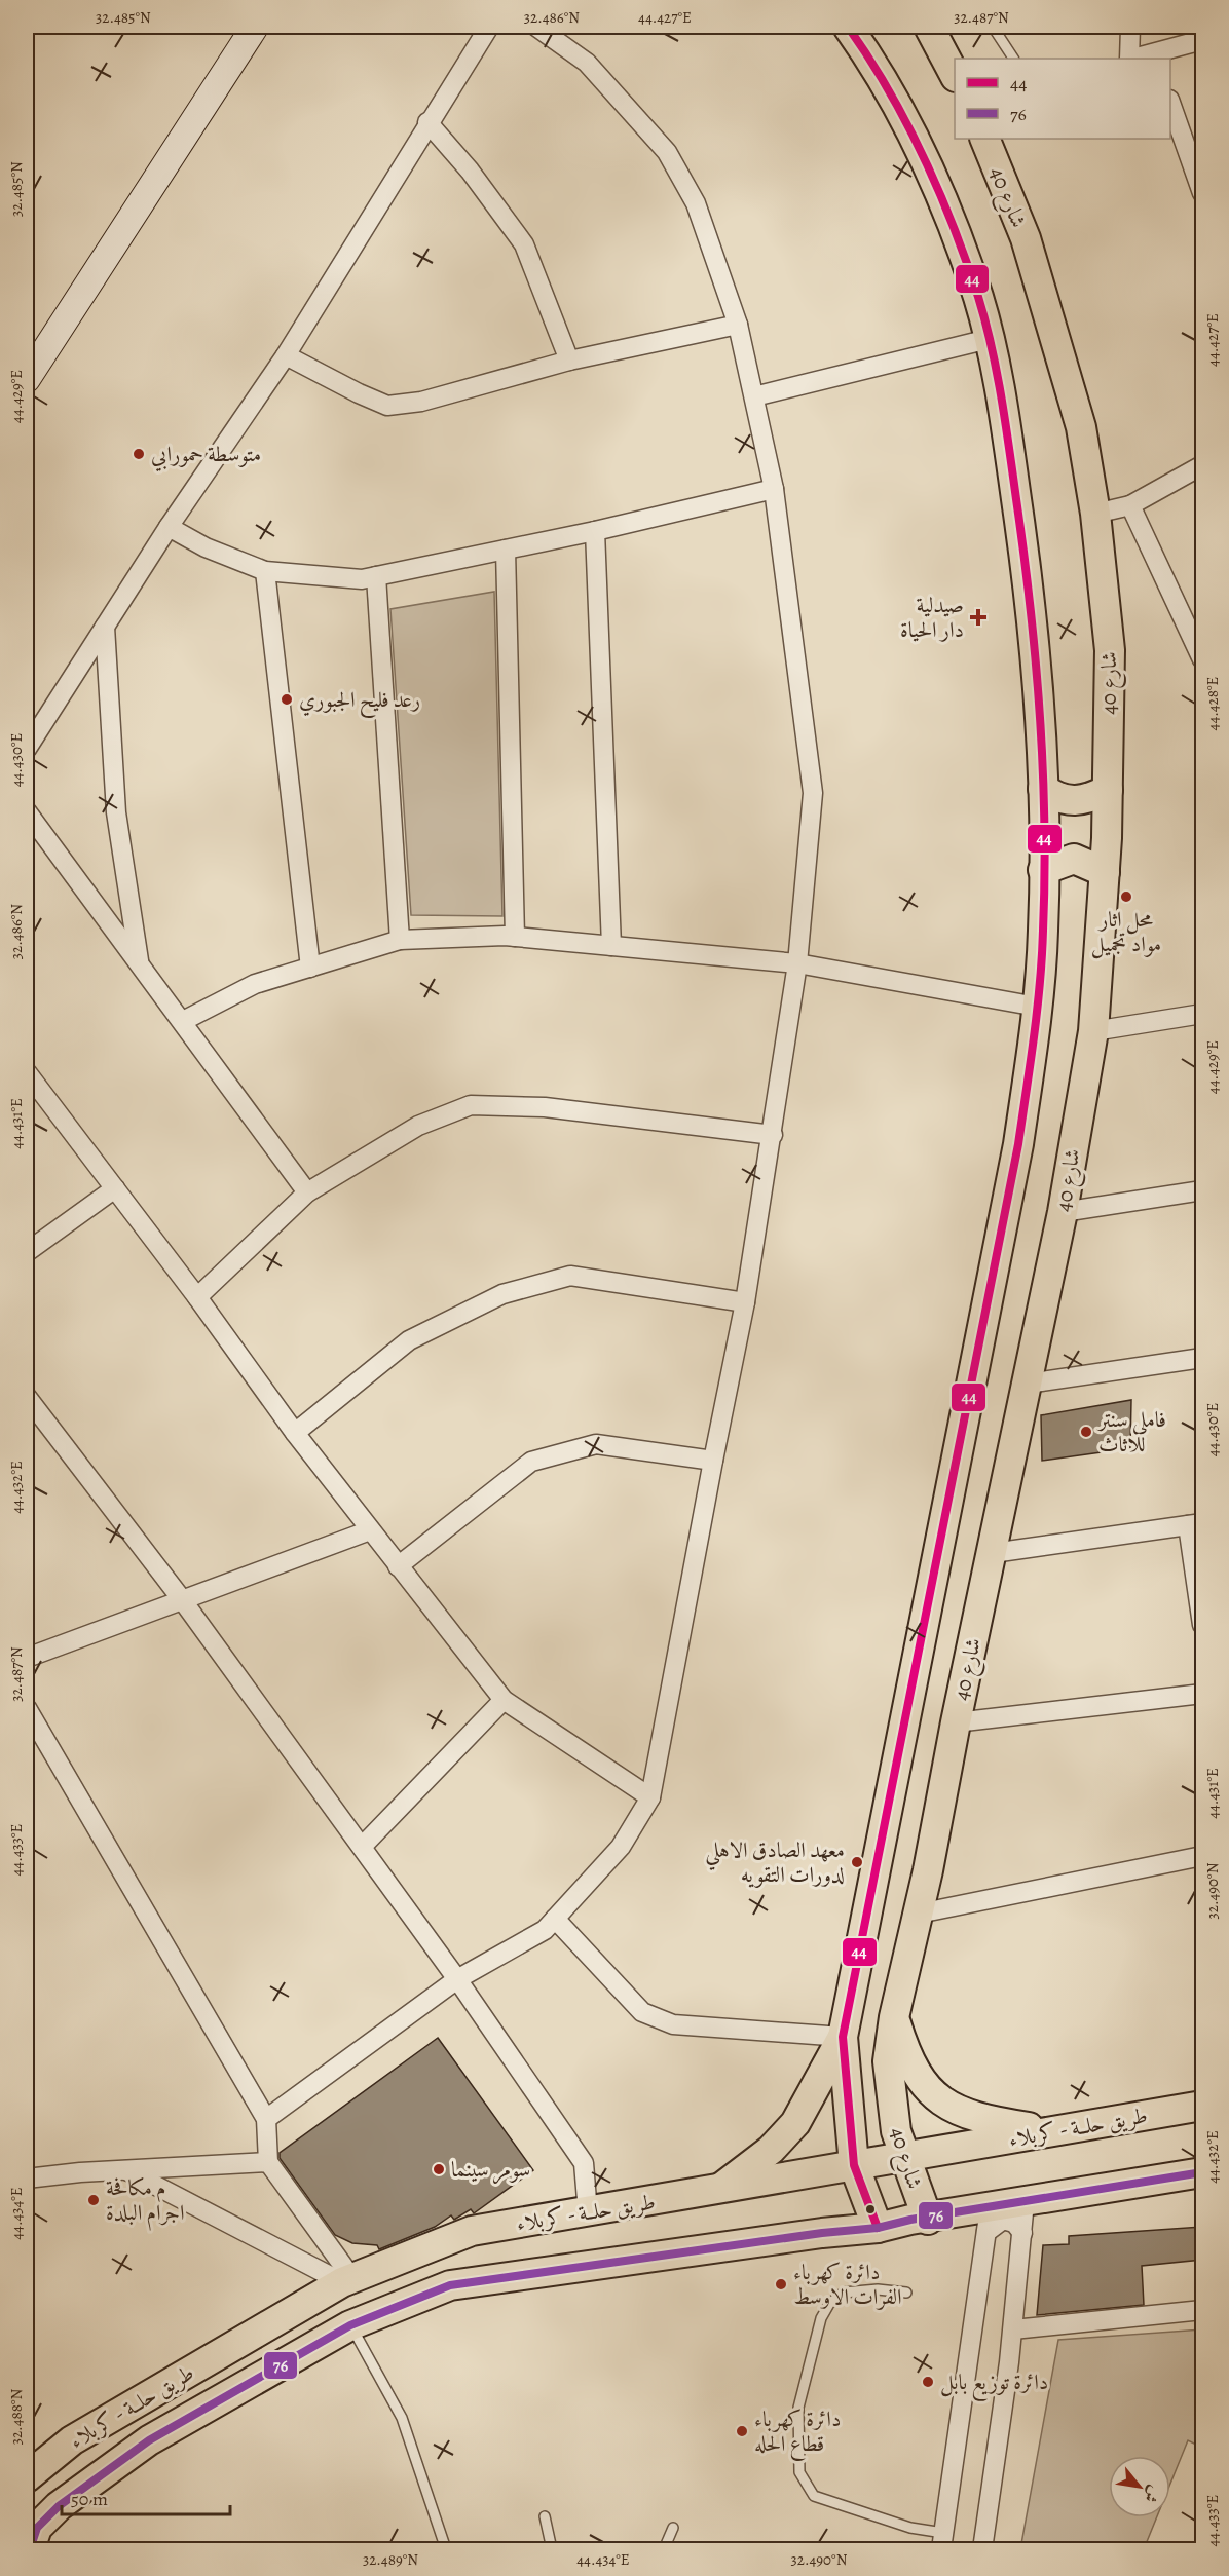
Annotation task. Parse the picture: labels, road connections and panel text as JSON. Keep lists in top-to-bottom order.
{
  "streets": {
    "main road": ["شارع 40", "طريق حلــة - كربلاء"]
  },
  "crossings": [
    ["شارع 40", "طريق حلــة - كربلاء"]
  ],
  "places": {
    "other": [
      "متوسطة حمورابي",
      "رعد فليح الجبوري",
      "محل اثار مواد تجميل",
      "فاملي سنتر للاثاث",
      "معهد الصادق الاهلي لدورات التقويه",
      "سومر سينما",
      "م مكافحة اجرام البلدة",
      "دائرة كهرباء الفرات الاوسط",
      "دائرة توزيع بابل",
      "دائرة كهرباء قطاع الحله"
    ],
    "health": ["صيدلية دار الحياة"]
  },
  "lines": ["transit line 44", "transit line 76"],
  "legend": ["44", "76"],
  "scale_bar": "50 m",
  "north": "bottom right",
  "coordinates": [
    "32.485°N",
    "32.486°N",
    "44.427°E",
    "32.487°N",
    "44.429°E",
    "44.428°E",
    "44.430°E",
    "44.431°E",
    "44.432°E",
    "44.433°E",
    "32.490°N",
    "44.434°E",
    "32.488°N",
    "32.489°N"
  ]
}
